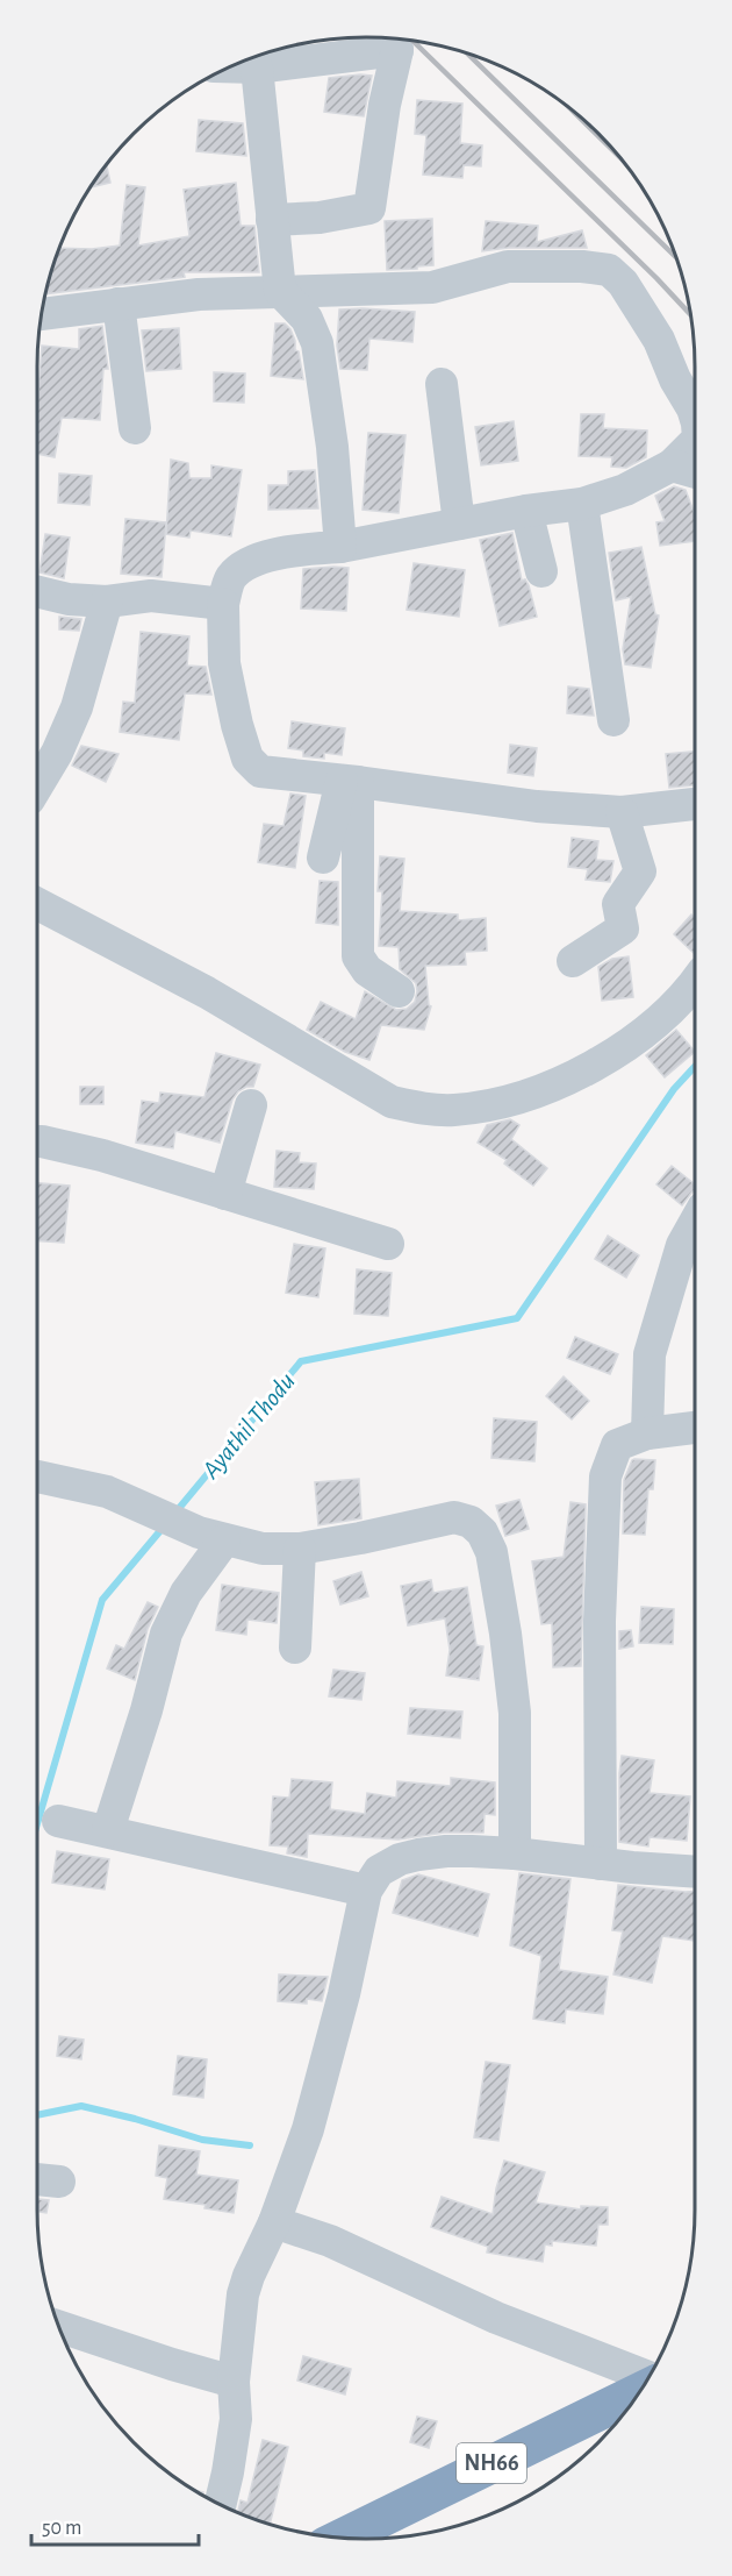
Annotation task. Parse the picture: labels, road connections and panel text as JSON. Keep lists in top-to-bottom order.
{
  "streets": {
    "highway": ["NH66"]
  },
  "water": ["Ayathil Thodu"],
  "scale_bar": "50 m"
}
